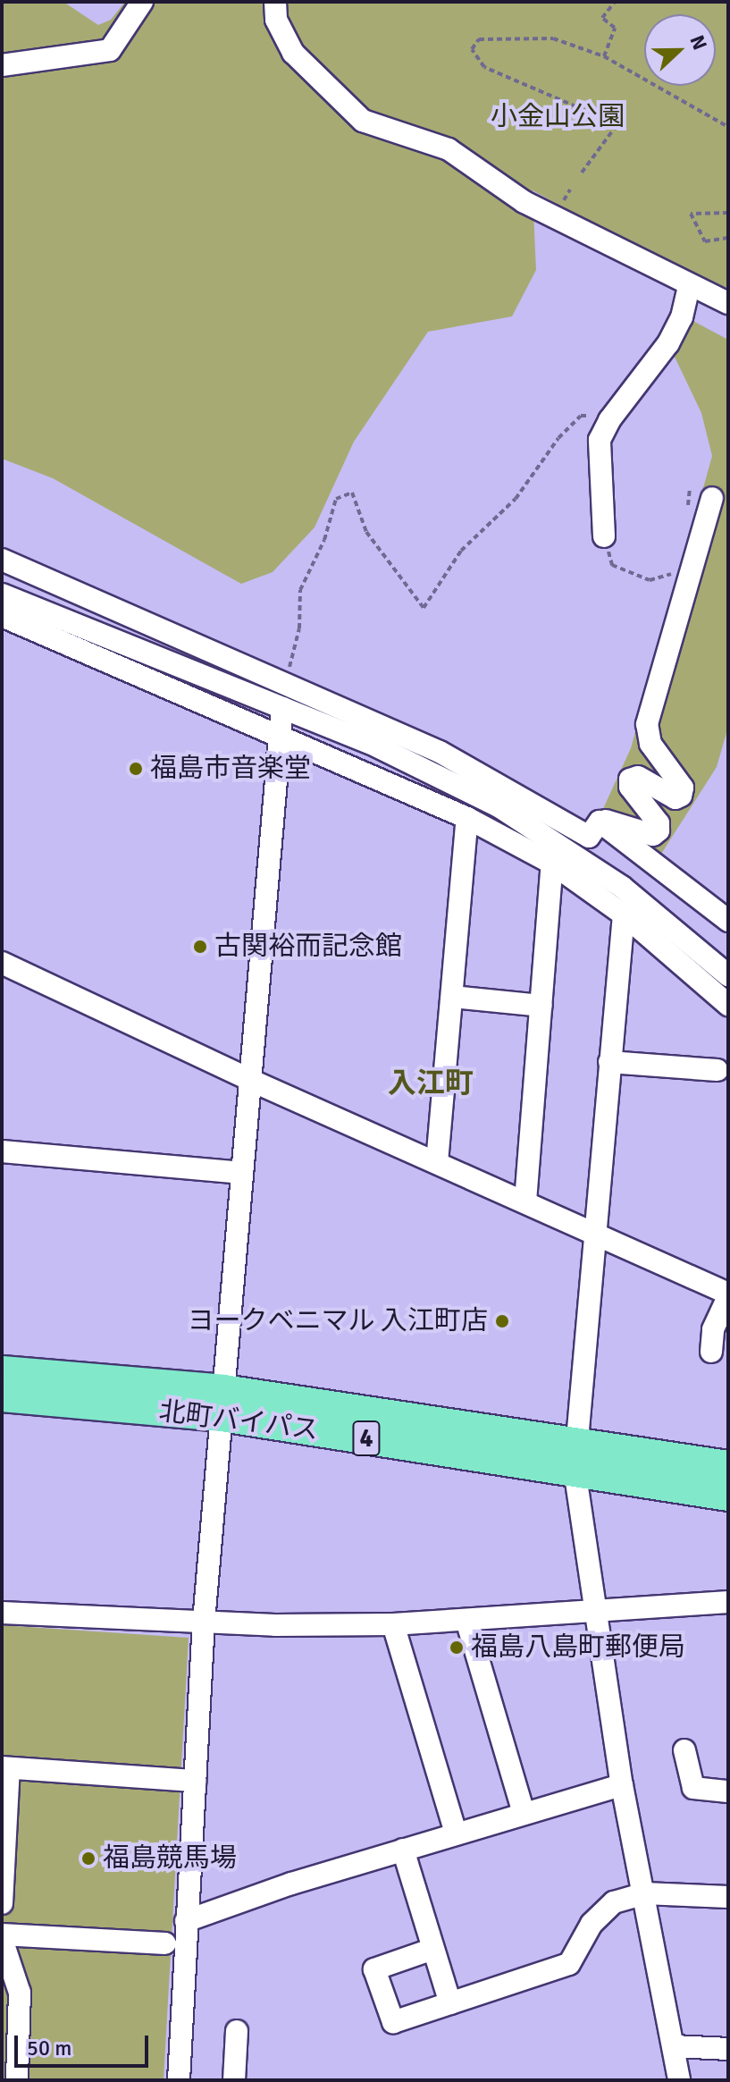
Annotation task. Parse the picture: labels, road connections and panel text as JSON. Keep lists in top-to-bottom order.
{
  "streets": {
    "highway": ["北町バイパス", "4"]
  },
  "districts": ["入江町"],
  "parks": ["小金山公園"],
  "places": [
    "福島市音楽堂",
    "古関裕而記念館",
    "ヨークベニマル 入江町店",
    "福島八島町郵便局",
    "福島競馬場"
  ],
  "scale_bar": "50 m",
  "north": "right"
}
